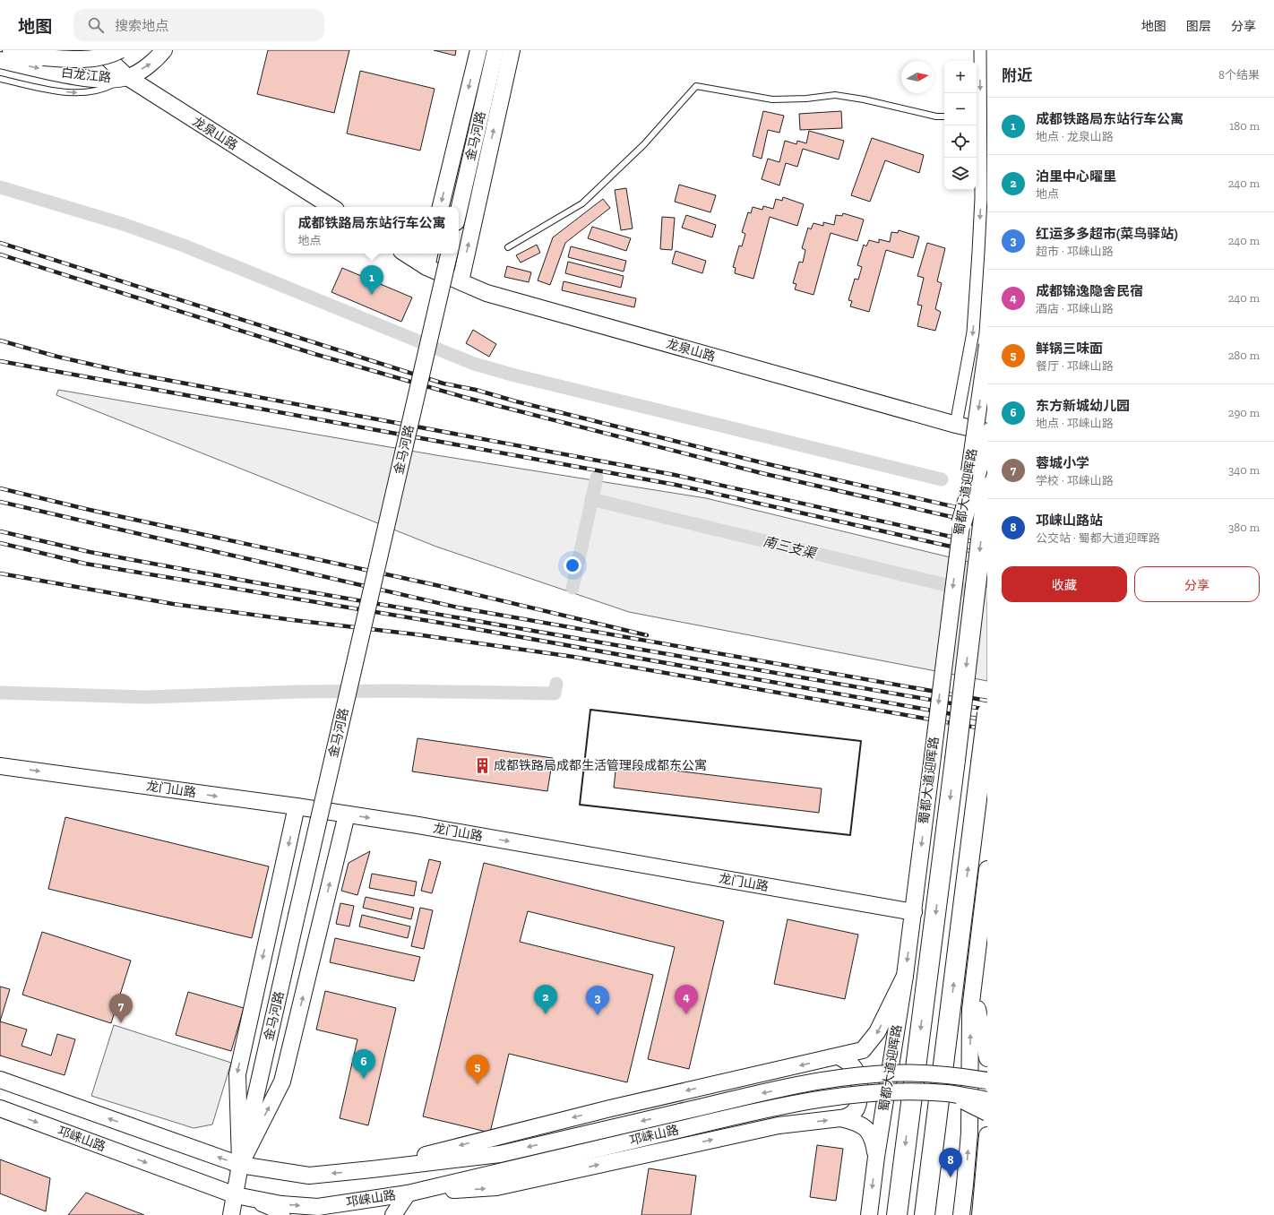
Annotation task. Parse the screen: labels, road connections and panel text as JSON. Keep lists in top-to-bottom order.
{
  "streets": {
    "highway": ["蜀都大道迎晖路"],
    "street": [
      "白龙江路",
      "龙泉山路",
      "金马河路",
      "龙门山路",
      "邛崃山路"
    ]
  },
  "crossings": [
    ["白龙江路", "龙泉山路"],
    ["金马河路", "邛崃山路"],
    ["蜀都大道迎晖路", "龙门山路"]
  ],
  "one_way": ["龙门山路"],
  "water": ["南三支渠"],
  "places": {
    "building": ["成都铁路局成都生活管理段成都东公寓"]
  },
  "north": "right",
  "page": {
    "header": "地图",
    "search": "搜索地点",
    "nav": ["地图", "图层", "分享"],
    "heading": ["附近", "8个结果"],
    "map_buttons": ["+", "−"],
    "list": [
      {
        "mark": "1",
        "name": "成都铁路局东站行车公寓",
        "note": "地点 · 龙泉山路",
        "value": "180 m"
      },
      {
        "mark": "2",
        "name": "泊里中心曜里",
        "note": "地点",
        "value": "240 m"
      },
      {
        "mark": "3",
        "name": "红运多多超市(菜鸟驿站)",
        "note": "超市 · 邛崃山路",
        "value": "240 m"
      },
      {
        "mark": "4",
        "name": "成都锦逸隐舍民宿",
        "note": "酒店 · 邛崃山路",
        "value": "240 m"
      },
      {
        "mark": "5",
        "name": "鲜锅三味面",
        "note": "餐厅 · 邛崃山路",
        "value": "280 m"
      },
      {
        "mark": "6",
        "name": "东方新城幼儿园",
        "note": "地点 · 邛崃山路",
        "value": "290 m"
      },
      {
        "mark": "7",
        "name": "蓉城小学",
        "note": "学校 · 邛崃山路",
        "value": "340 m"
      },
      {
        "mark": "8",
        "name": "邛崃山路站",
        "note": "公交站 · 蜀都大道迎晖路",
        "value": "380 m"
      }
    ],
    "popup": ["成都铁路局东站行车公寓", "地点"],
    "pins": [
      "1",
      "2",
      "4",
      "3",
      "7",
      "6",
      "5",
      "8"
    ],
    "buttons": ["收藏", "分享"]
  }
}
